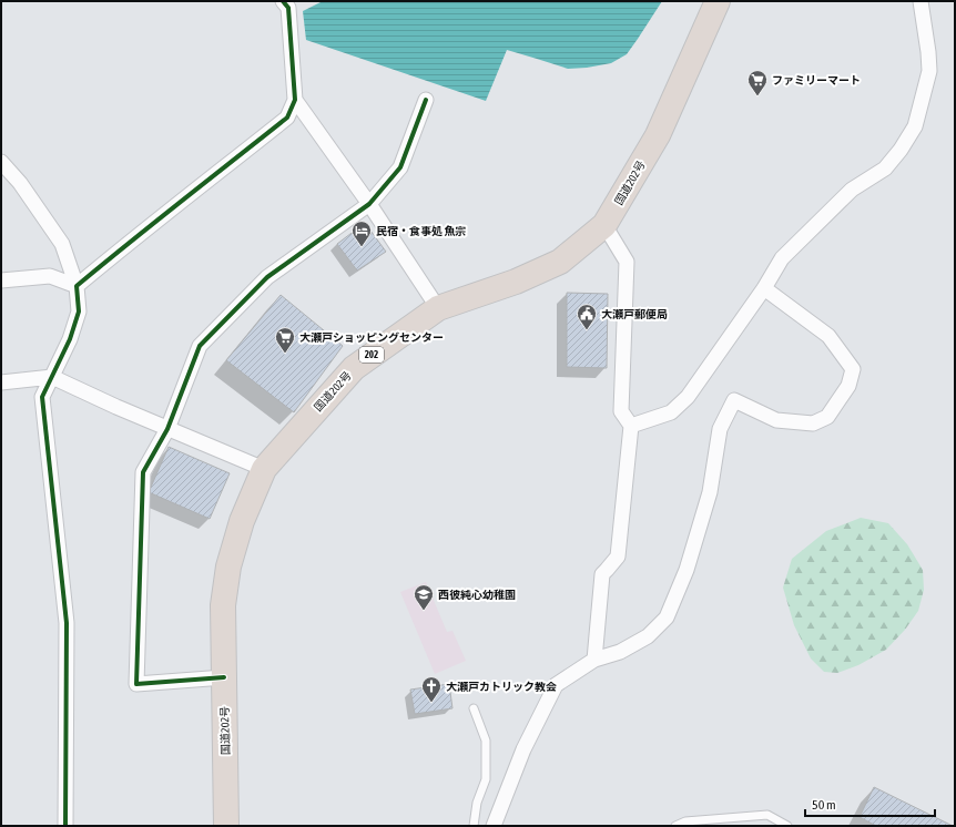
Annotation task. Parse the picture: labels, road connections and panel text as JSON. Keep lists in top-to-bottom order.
{
  "streets": {
    "highway": ["国道202号", "202"]
  },
  "places": {
    "supermarket": ["ファミリーマート", "大瀬戸ショッピングセンター"],
    "hotel": ["民宿・食事処 魚宗"],
    "public building": ["大瀬戸郵便局"],
    "school or university": ["西彼純心幼稚園"],
    "church": ["大瀬戸カトリック教会"]
  },
  "scale_bar": "50 m"
}
